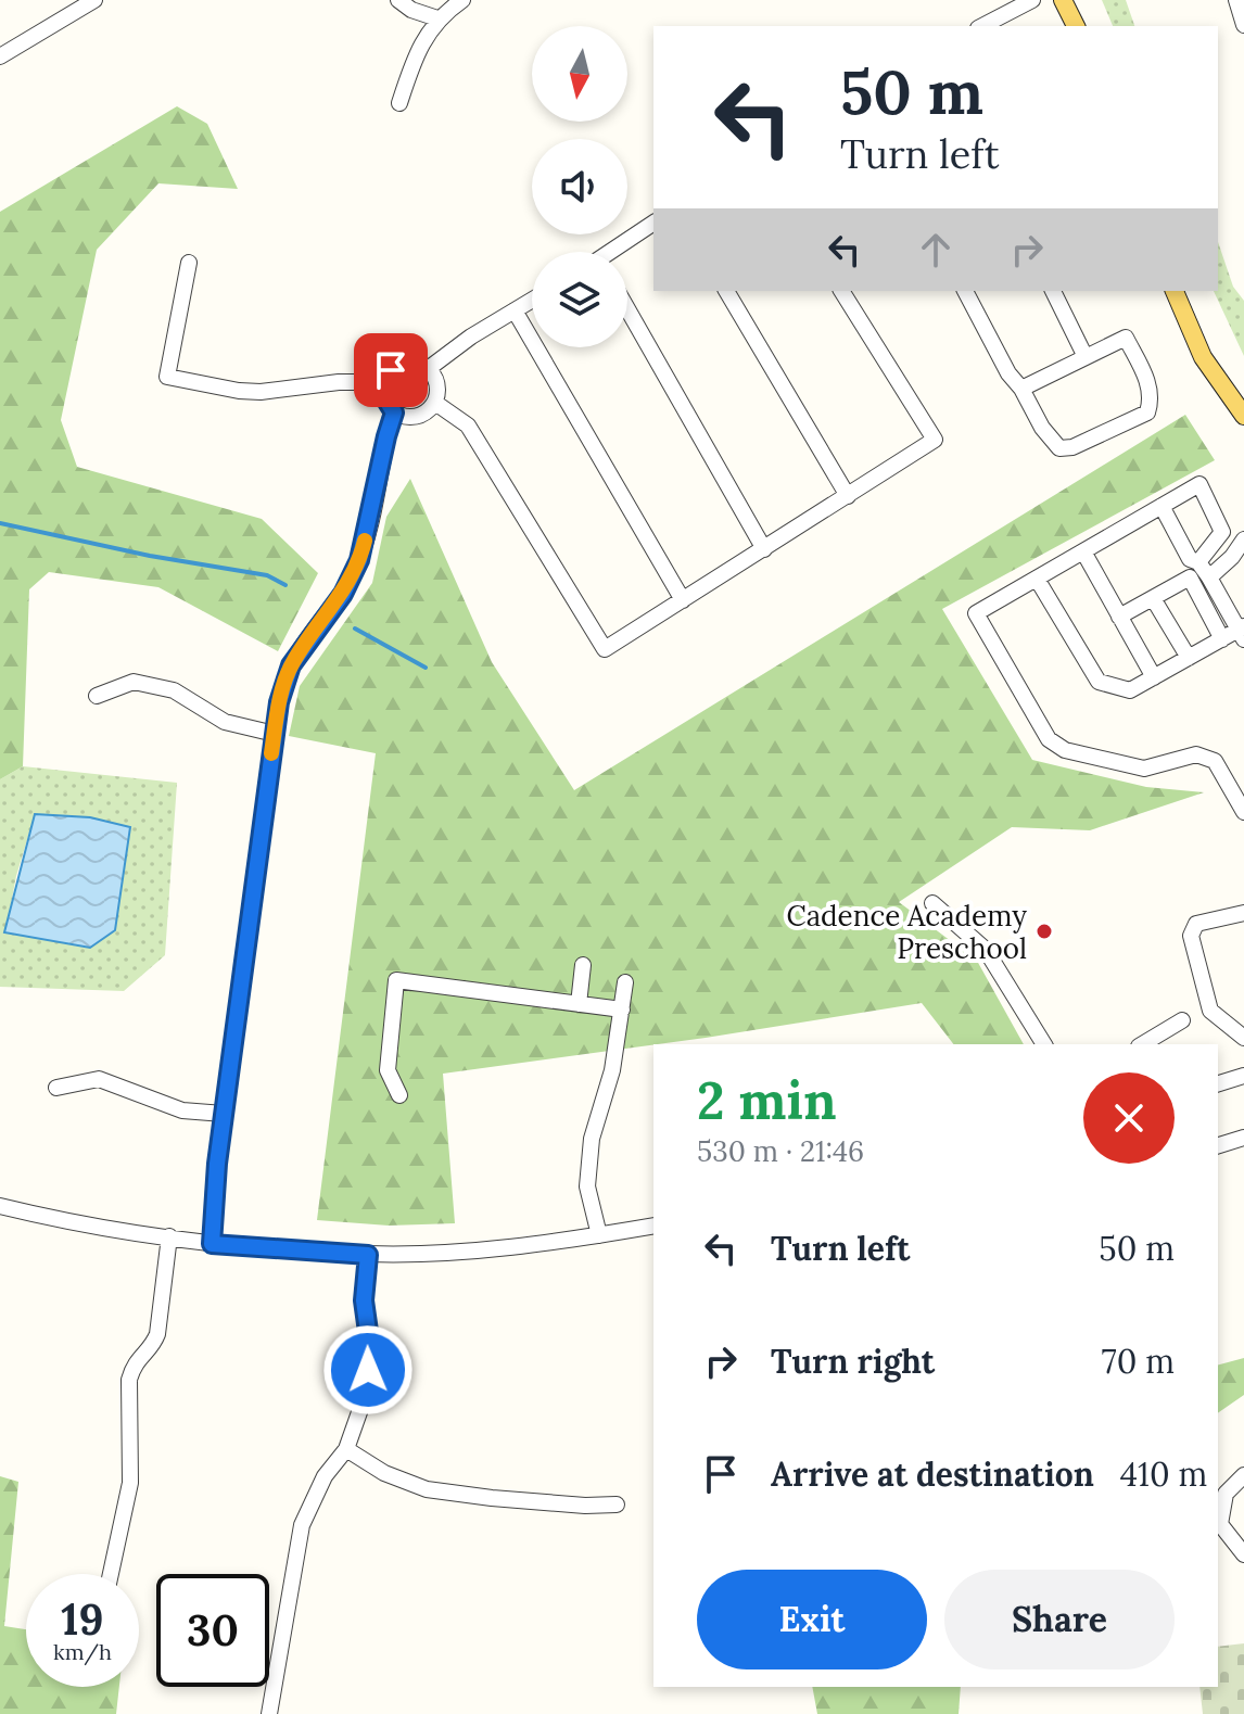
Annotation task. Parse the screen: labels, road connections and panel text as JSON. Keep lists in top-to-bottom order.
{
  "places": ["Cadence Academy Preschool"],
  "north": "bottom",
  "page": {
    "turn": ["50 m", "Turn left"],
    "heading": ["2 min", "530 m · 21:46"],
    "list": [
      {
        "name": "Turn left",
        "value": "50 m"
      },
      {
        "name": "Turn right",
        "value": "70 m"
      },
      {
        "name": "Arrive at destination",
        "value": "410 m"
      }
    ],
    "buttons": ["Exit", "Share"],
    "speed": "19 km/h",
    "limit": "30"
  }
}
